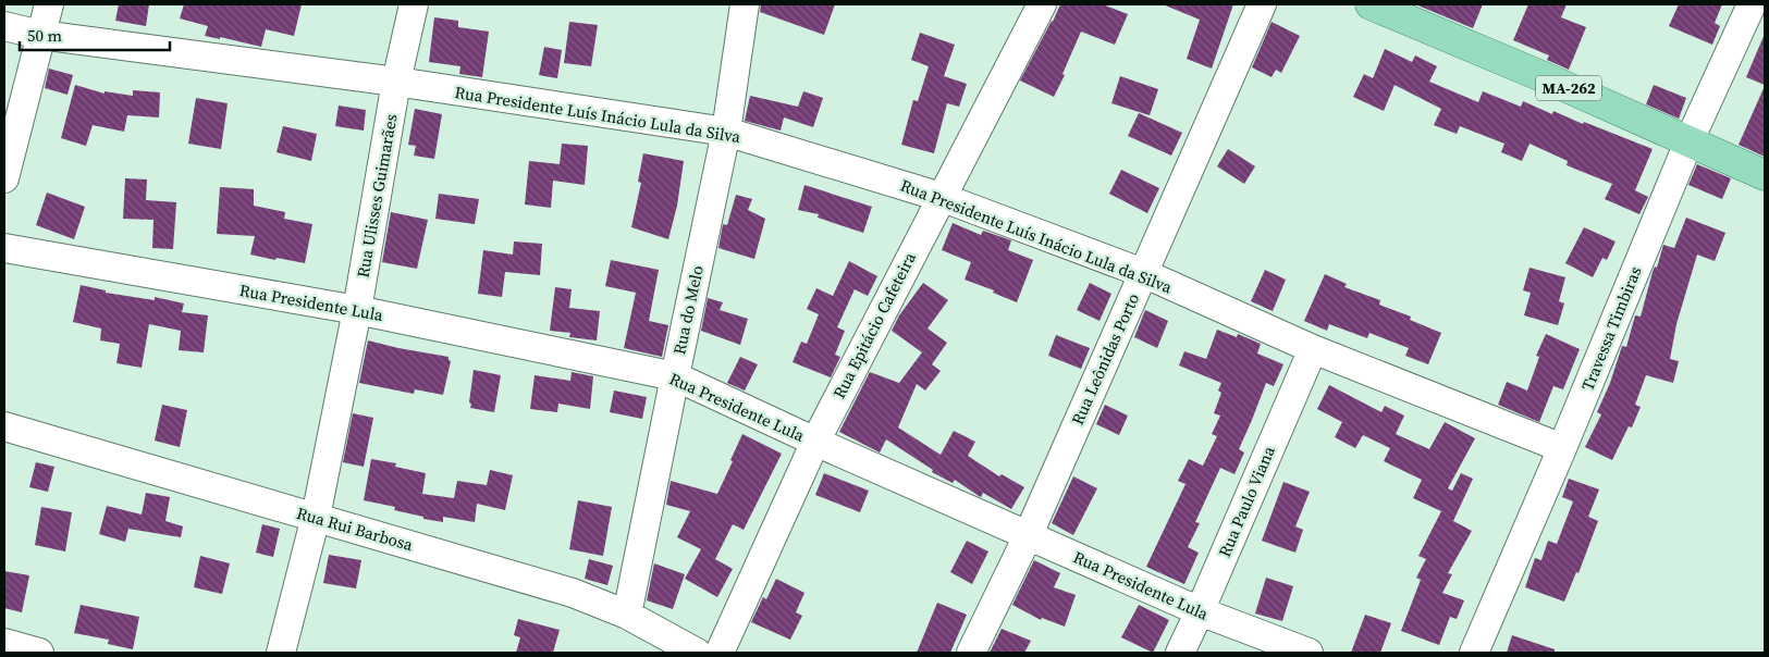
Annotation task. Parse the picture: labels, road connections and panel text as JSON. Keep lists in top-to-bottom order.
{
  "streets": {
    "main road": ["MA-262"],
    "street": [
      "Rua Presidente Luís Inácio Lula da Silva",
      "Rua Ulisses Guimarães",
      "Rua Presidente Lula",
      "Rua do Melo",
      "Rua Epitácio Cafeteira",
      "Travessa Timbiras",
      "Rua Leônidas Porto",
      "Rua Paulo Viana",
      "Rua Rui Barbosa"
    ]
  },
  "crossings": [
    ["MA-262", "Travessa Timbiras"],
    ["Rua Presidente Luís Inácio Lula da Silva", "Rua Ulisses Guimarães"],
    ["Rua Presidente Luís Inácio Lula da Silva", "Rua do Melo"],
    ["Rua Presidente Luís Inácio Lula da Silva", "Rua Epitácio Cafeteira"],
    ["Rua Presidente Luís Inácio Lula da Silva", "Travessa Timbiras"],
    ["Rua Presidente Luís Inácio Lula da Silva", "Rua Leônidas Porto"],
    ["Rua Presidente Luís Inácio Lula da Silva", "Rua Paulo Viana"],
    ["Rua Ulisses Guimarães", "Rua Presidente Lula"],
    ["Rua Ulisses Guimarães", "Rua Rui Barbosa"],
    ["Rua Presidente Lula", "Rua do Melo"],
    ["Rua Presidente Lula", "Rua Epitácio Cafeteira"],
    ["Rua Presidente Lula", "Rua Leônidas Porto"],
    ["Rua Presidente Lula", "Rua Paulo Viana"],
    ["Rua do Melo", "Rua Rui Barbosa"]
  ],
  "scale_bar": "50 m"
}
